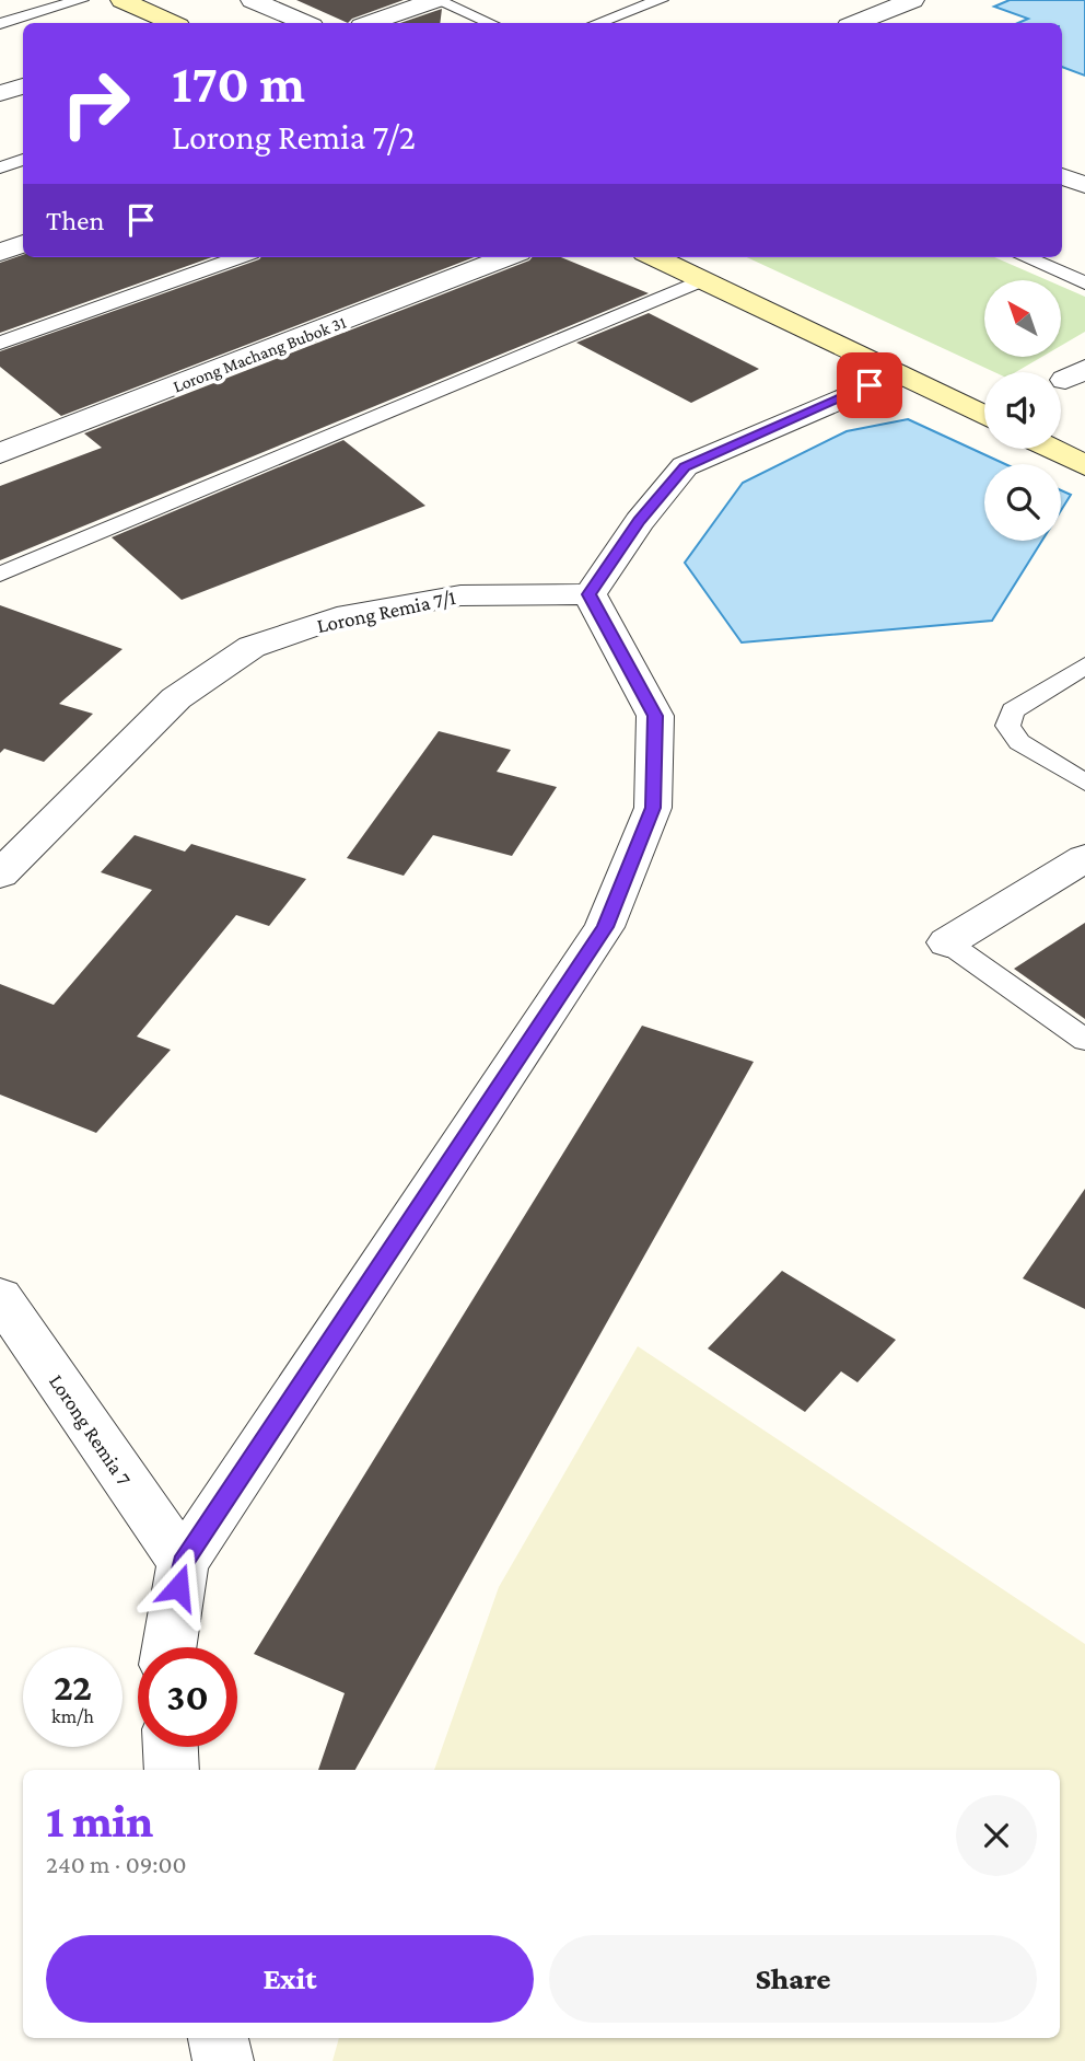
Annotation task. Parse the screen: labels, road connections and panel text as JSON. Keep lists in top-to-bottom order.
{
  "streets": {
    "street": ["Lorong Machang Bubok 31", "Lorong Remia 7/1", "Lorong Remia 7"]
  },
  "north": "top left",
  "page": {
    "turn": ["170 m", "Lorong Remia 7/2"],
    "then": "Then",
    "speed": "22 km/h",
    "limit": "30",
    "heading": ["1 min", "240 m · 09:00"],
    "buttons": ["Exit", "Share"]
  }
}
